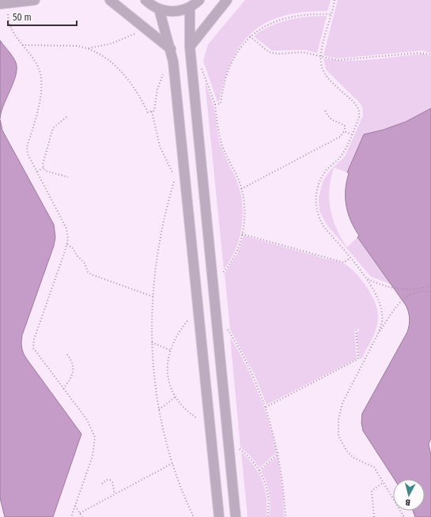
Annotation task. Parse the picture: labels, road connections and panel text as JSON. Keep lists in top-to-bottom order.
{
  "scale_bar": "50 m",
  "north": "bottom"
}
